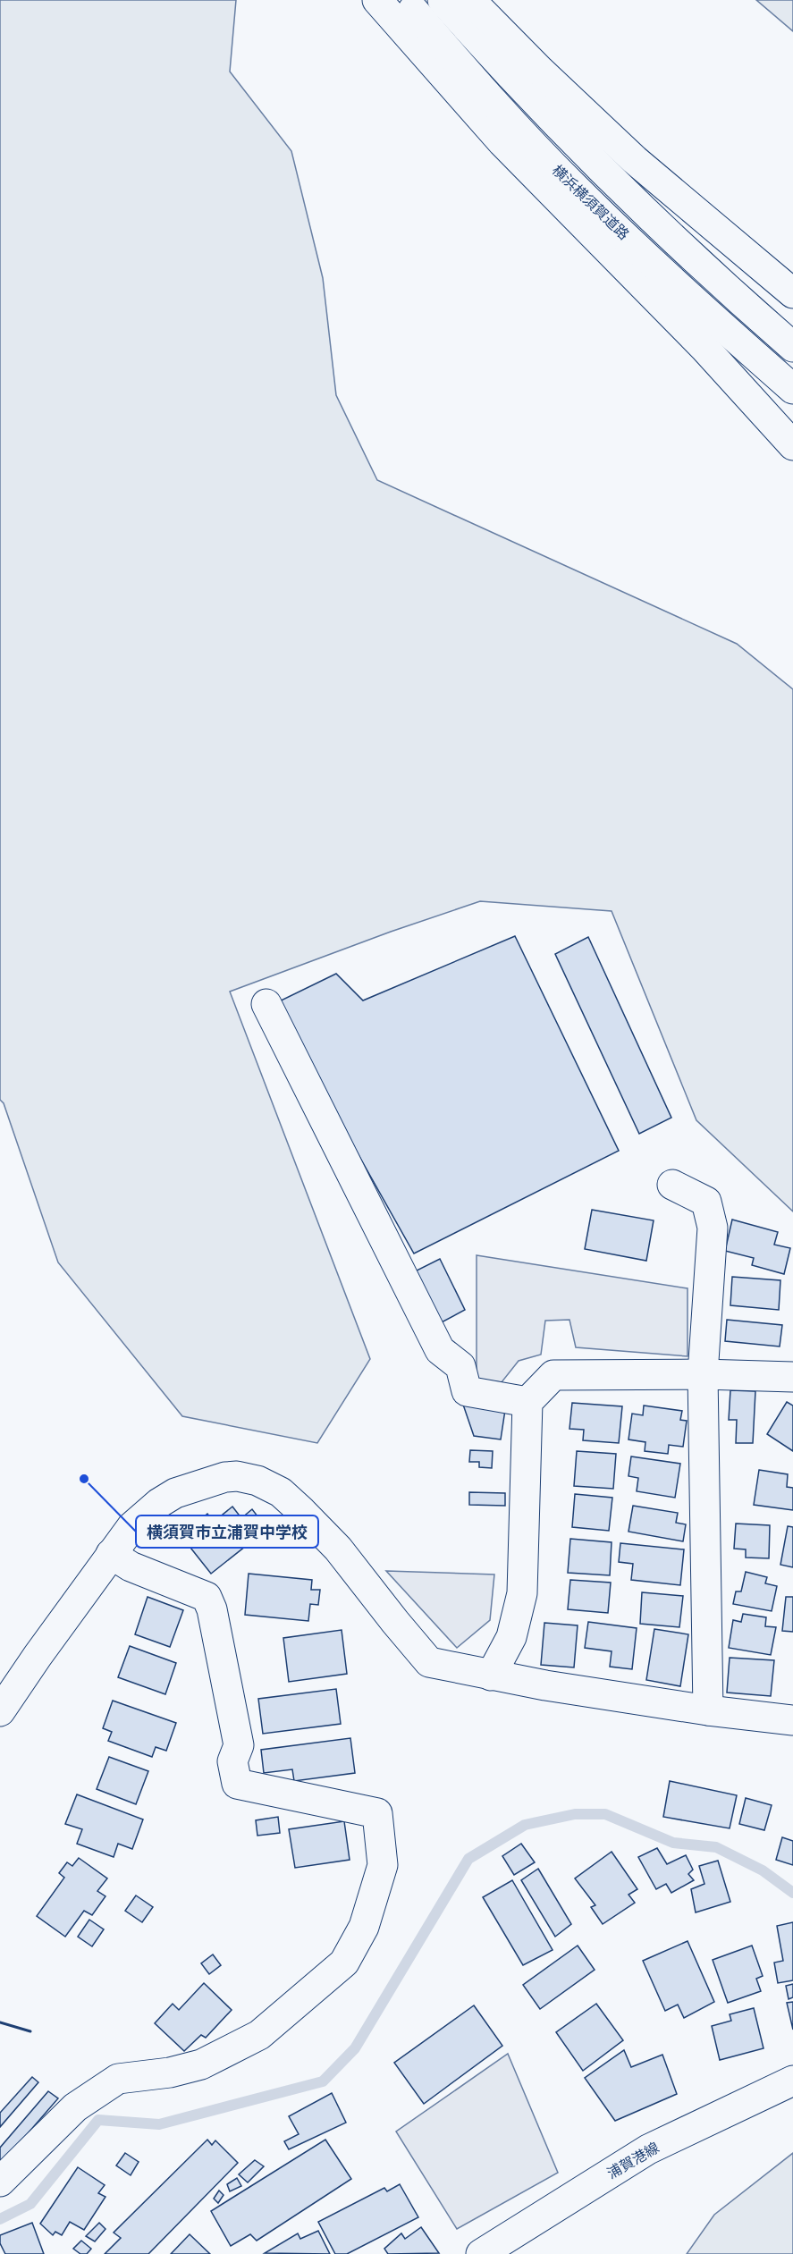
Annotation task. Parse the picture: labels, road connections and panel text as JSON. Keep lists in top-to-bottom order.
{
  "streets": {
    "main road": ["横浜横須賀道路", "浦賀港線"]
  },
  "places": ["横須賀市立浦賀中学校"]
}
